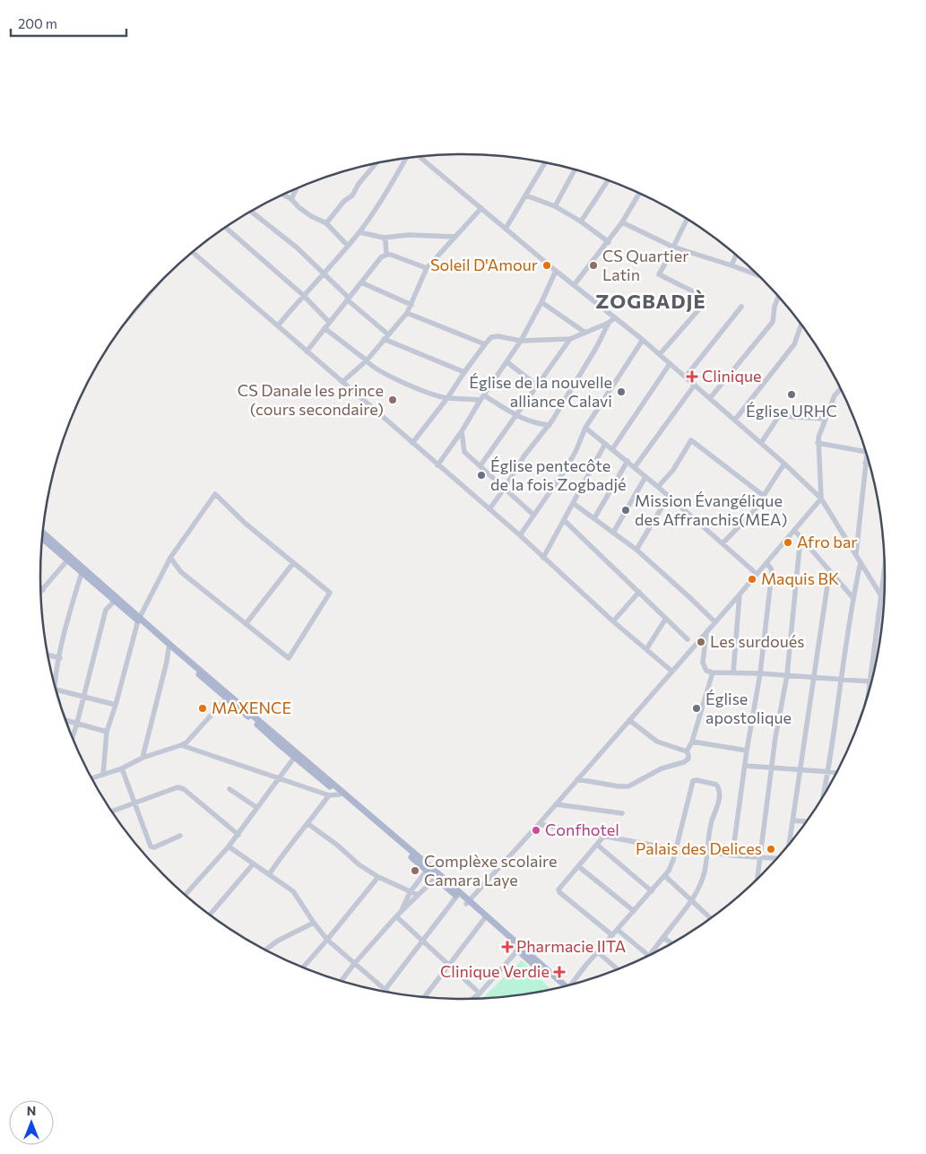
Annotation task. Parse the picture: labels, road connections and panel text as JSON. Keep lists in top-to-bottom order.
{
  "districts": ["ZOGBADJÈ"],
  "places": {
    "other": [
      "Soleil D'Amour",
      "CS Quartier Latin",
      "Église de la nouvelle alliance Calavi",
      "Église URHC",
      "CS Danale les prince (cours secondaire)",
      "Église pentecôte de la fois Zogbadjé",
      "Mission Évangélique des Affranchis(MEA)",
      "Afro bar",
      "Maquis BK",
      "Les surdoués",
      "MAXENCE",
      "Église apostolique",
      "Confhotel",
      "Palais des Delices",
      "Complèxe scolaire Camara Laye"
    ],
    "health": ["Clinique", "Pharmacie IITA", "Clinique Verdie"]
  },
  "scale_bar": "200 m",
  "north": "top"
}
